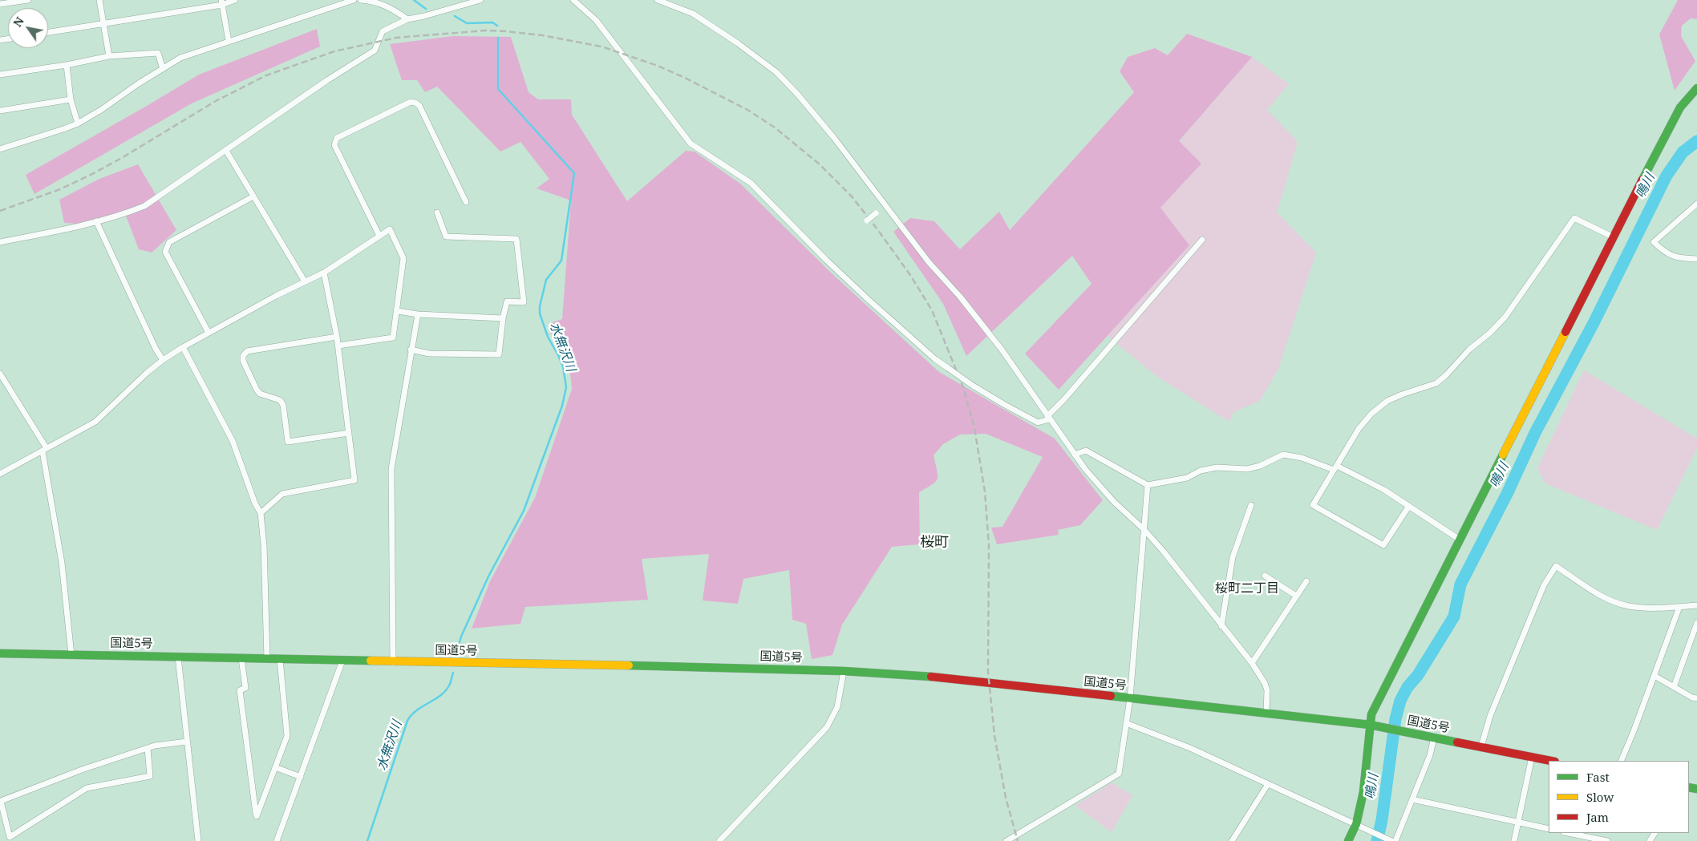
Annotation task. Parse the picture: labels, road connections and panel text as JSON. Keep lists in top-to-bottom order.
{
  "streets": {
    "main road": ["国道5号"]
  },
  "districts": ["桜町", "桜町二丁目"],
  "water": ["鳴川", "水無沢川"],
  "legend": ["Fast", "Slow", "Jam"],
  "north": "top left"
}
